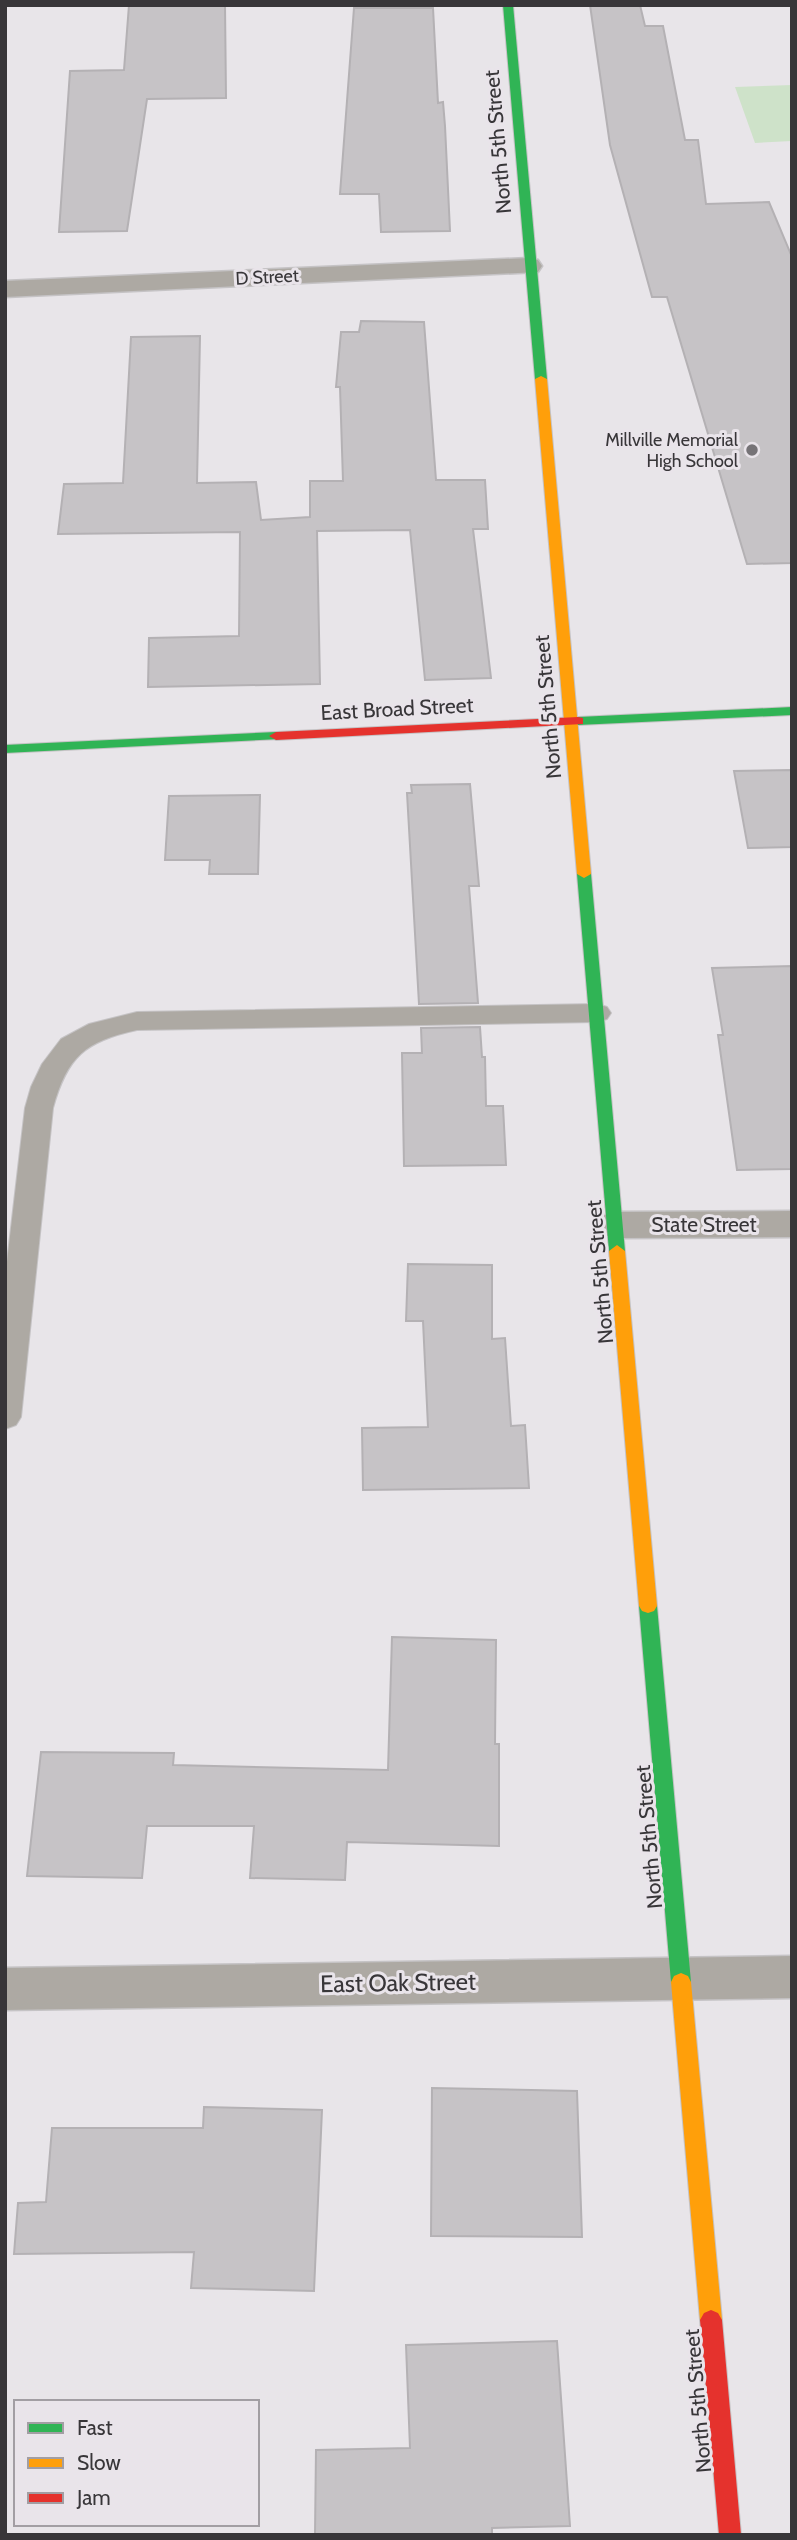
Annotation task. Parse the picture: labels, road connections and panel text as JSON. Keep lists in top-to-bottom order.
{
  "streets": {
    "street": [
      "North 5th Street",
      "D Street",
      "East Broad Street",
      "State Street",
      "East Oak Street"
    ]
  },
  "crossings": [
    ["North 5th Street", "D Street"],
    ["North 5th Street", "East Broad Street"],
    ["North 5th Street", "State Street"],
    ["North 5th Street", "East Oak Street"]
  ],
  "places": ["Millville Memorial High School"],
  "legend": ["Fast", "Slow", "Jam"]
}
